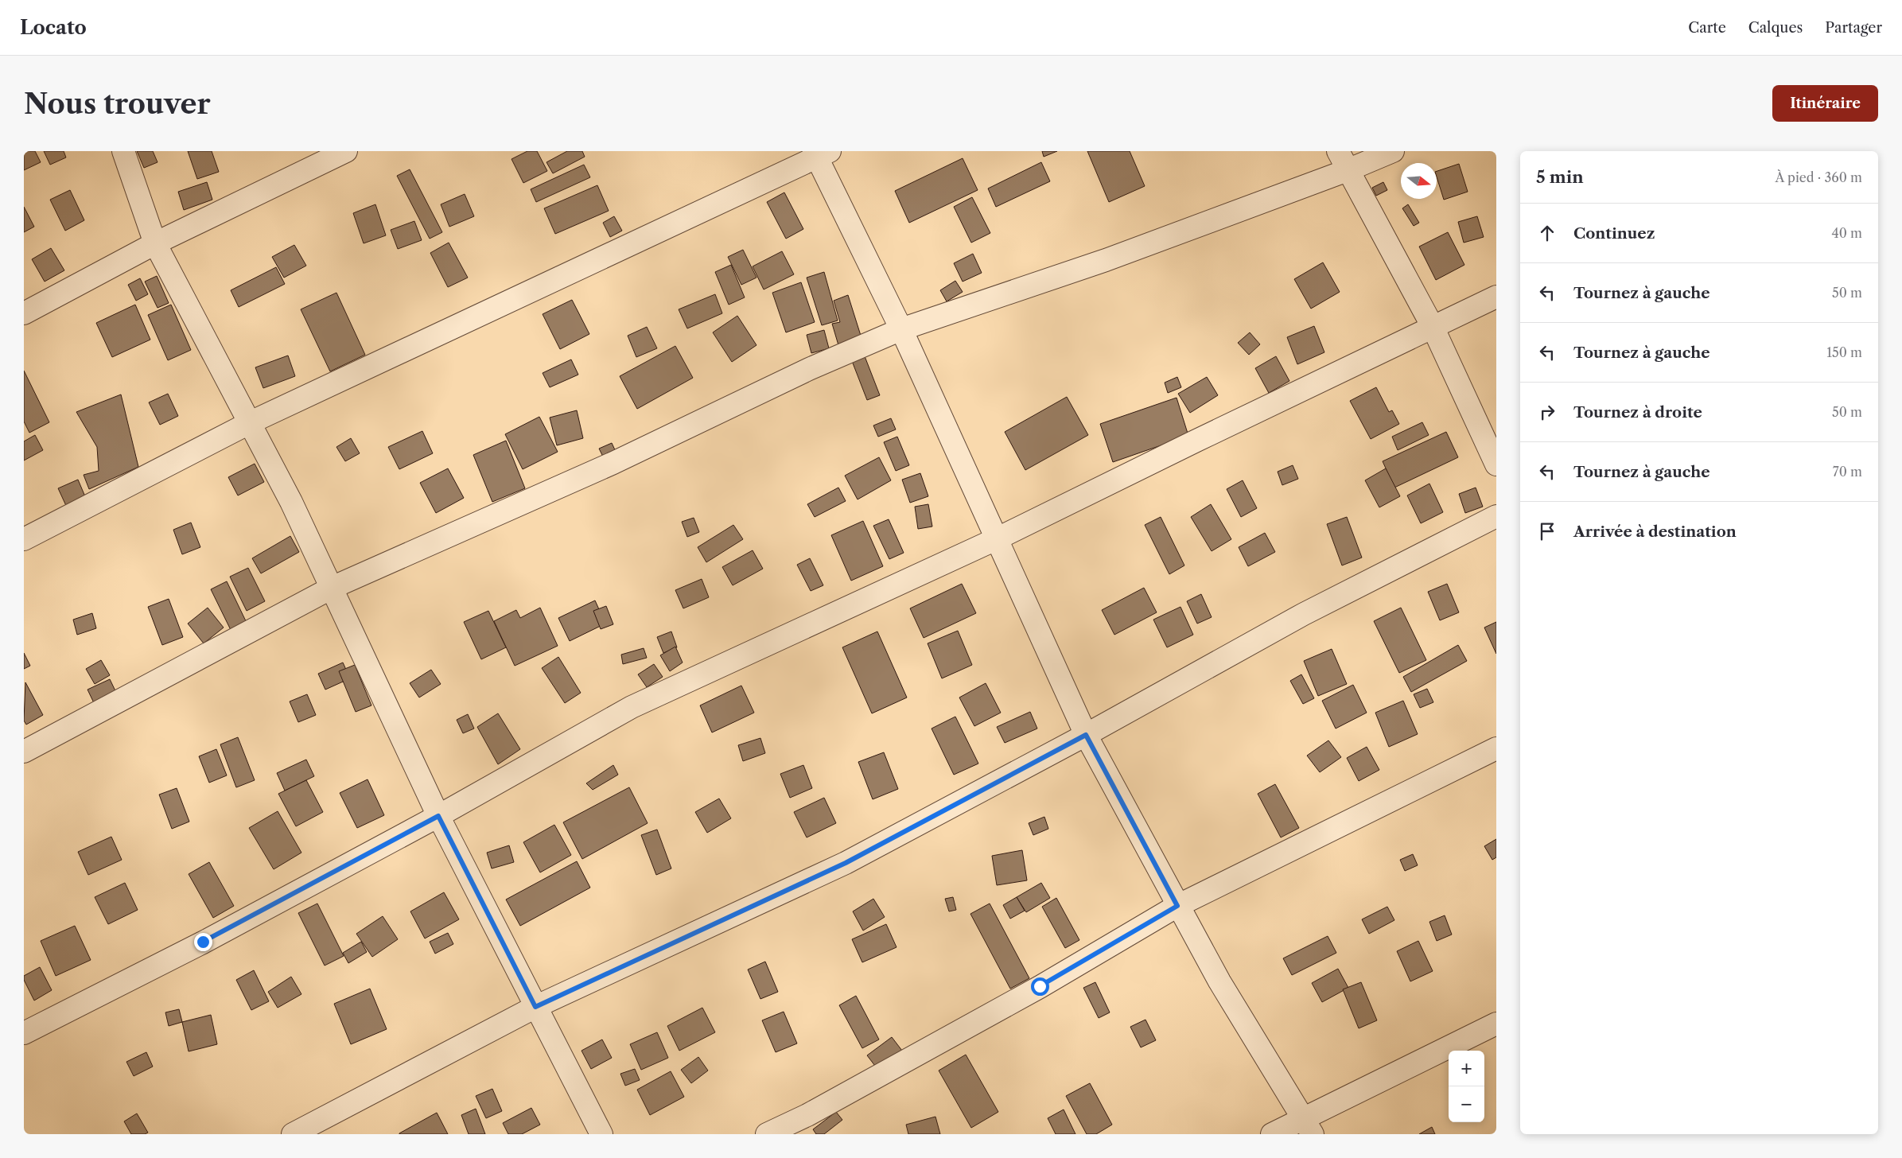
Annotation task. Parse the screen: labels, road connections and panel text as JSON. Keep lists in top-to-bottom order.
{
  "north": "right",
  "page": {
    "header": "Locato",
    "nav": ["Carte", "Calques", "Partager"],
    "buttons": "Itinéraire",
    "title": "Nous trouver",
    "heading": ["5 min", "À pied · 360 m"],
    "list": [
      ["Continuez", "40 m"],
      ["Tournez à gauche", "50 m"],
      ["Tournez à gauche", "150 m"],
      ["Tournez à droite", "50 m"],
      ["Tournez à gauche", "70 m"],
      "Arrivée à destination"
    ],
    "map_buttons": ["+", "−"]
  }
}
